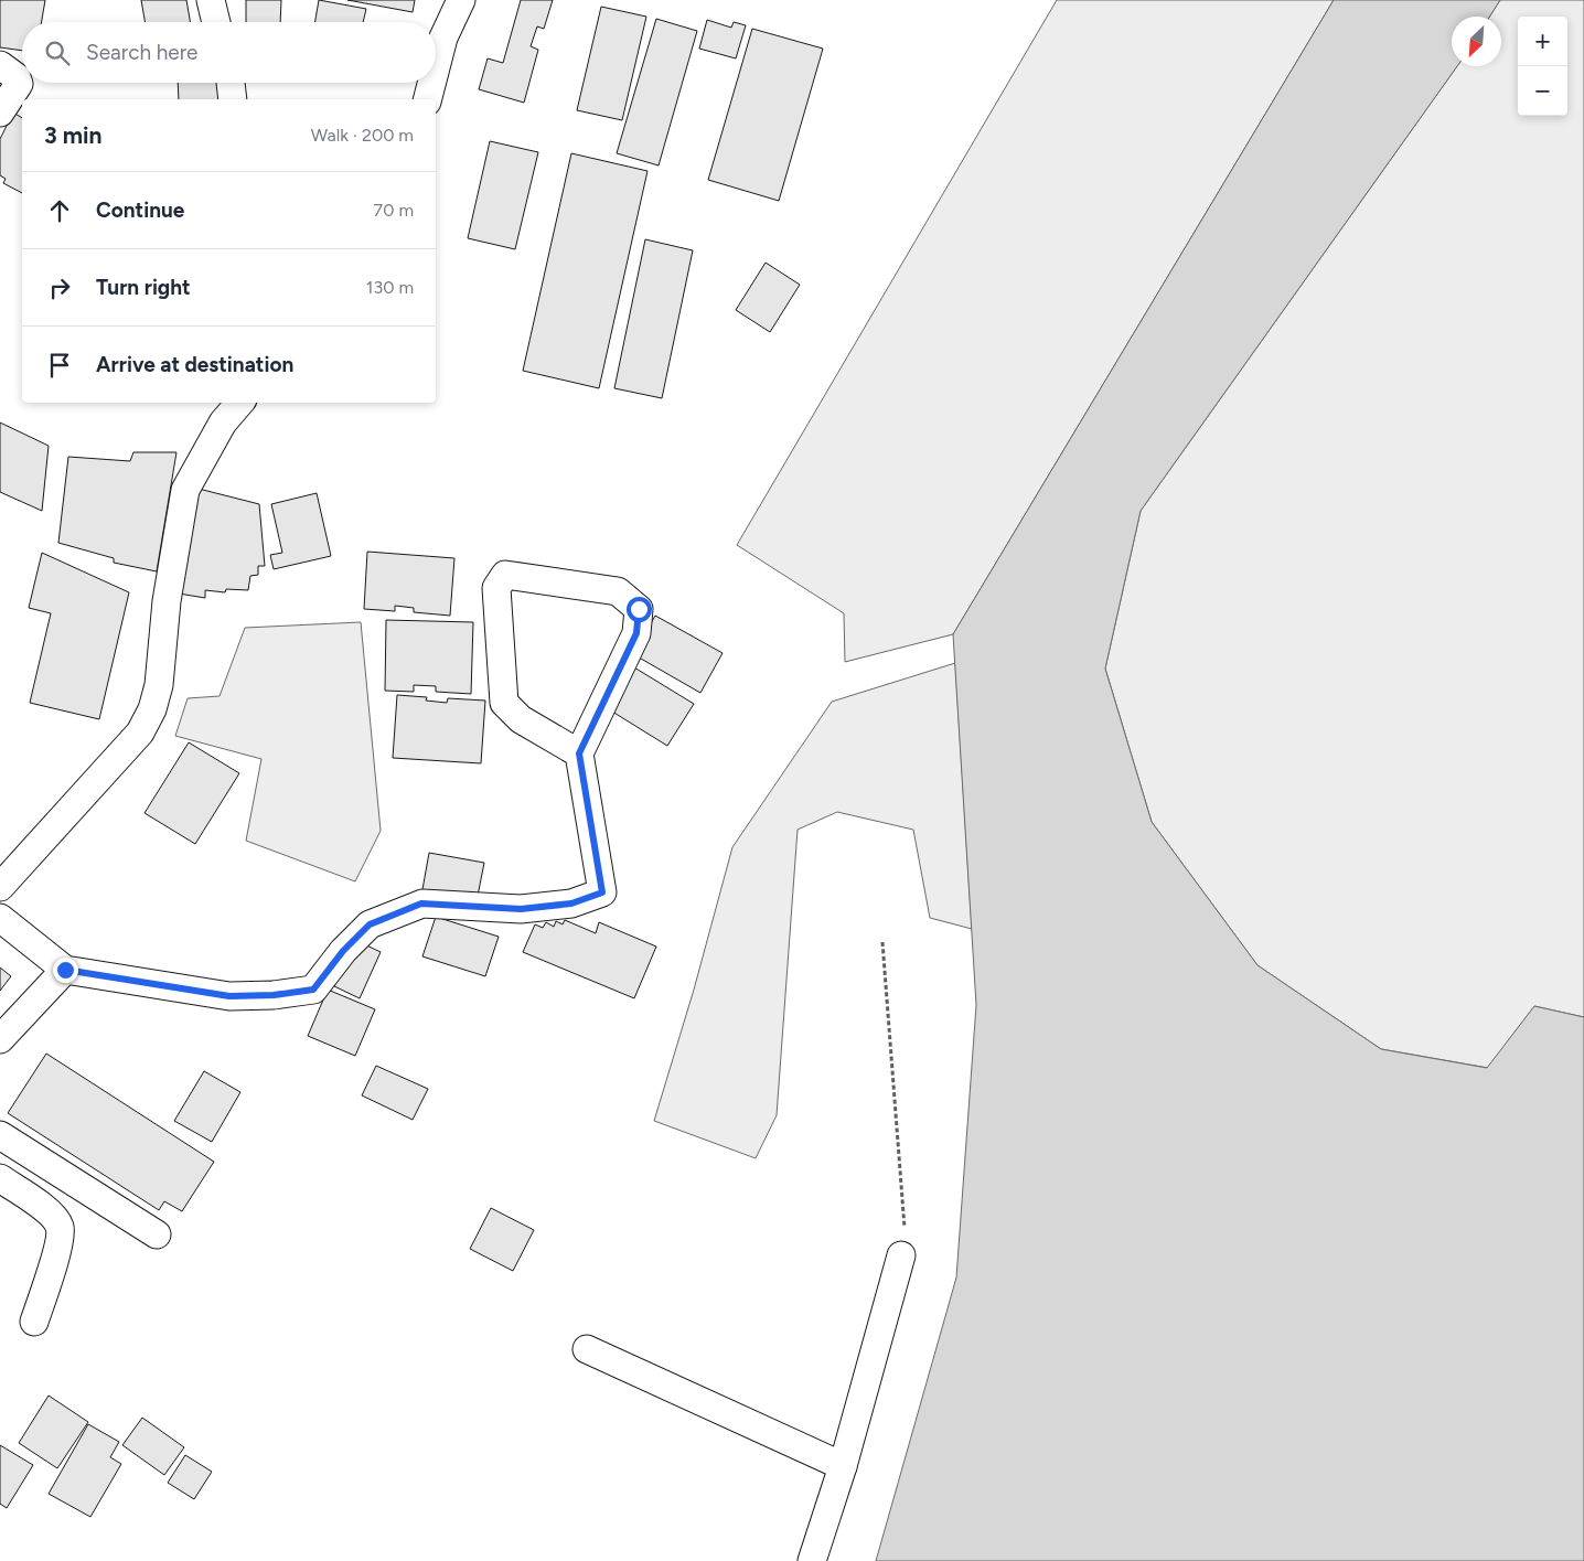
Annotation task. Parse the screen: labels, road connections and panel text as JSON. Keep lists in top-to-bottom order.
{
  "north": "bottom left",
  "page": {
    "map_buttons": ["+", "−"],
    "search": "Search here",
    "heading": ["3 min", "Walk · 200 m"],
    "list": [
      ["Continue", "70 m"],
      ["Turn right", "130 m"],
      "Arrive at destination"
    ]
  }
}
